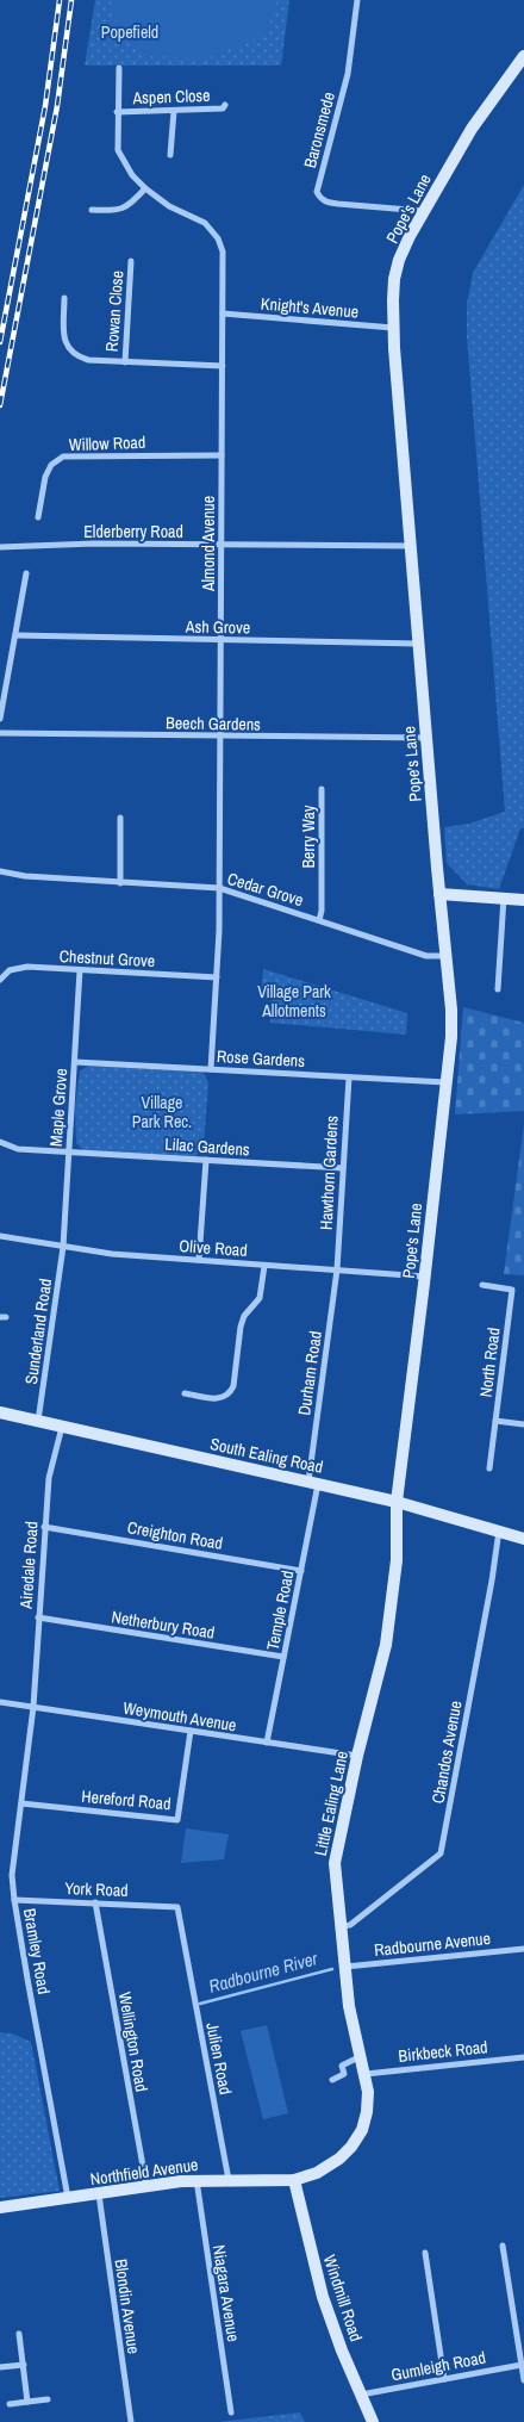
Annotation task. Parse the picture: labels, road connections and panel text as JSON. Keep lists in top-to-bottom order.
{
  "streets": {
    "main road": [
      "Pope's Lane",
      "South Ealing Road",
      "Little Ealing Lane",
      "Northfield Avenue",
      "Windmill Road"
    ],
    "street": [
      "Aspen Close",
      "Baronsmede",
      "Knight's Avenue",
      "Rowan Close",
      "Willow Road",
      "Elderberry Road",
      "Almond Avenue",
      "Ash Grove",
      "Beech Gardens",
      "Berry Way",
      "Cedar Grove",
      "Chestnut Grove",
      "Rose Gardens",
      "Maple Grove",
      "Lilac Gardens",
      "Hawthorn Gardens",
      "Olive Road",
      "Sunderland Road",
      "North Road",
      "Durham Road",
      "Creighton Road",
      "Airedale Road",
      "Temple Road",
      "Netherbury Road",
      "Weymouth Avenue",
      "Chandos Avenue",
      "Hereford Road",
      "York Road",
      "Radbourne Avenue",
      "Bramley Road",
      "Wellington Road",
      "Birkbeck Road",
      "Julien Road",
      "Niagara Avenue",
      "Blondin Avenue",
      "Gumleigh Road"
    ]
  },
  "crossings": [
    ["Aspen Close", "Almond Avenue"],
    ["Baronsmede", "Pope's Lane"],
    ["Pope's Lane", "Knight's Avenue"],
    ["Pope's Lane", "Elderberry Road"],
    ["Pope's Lane", "Ash Grove"],
    ["Pope's Lane", "Beech Gardens"],
    ["Pope's Lane", "Cedar Grove"],
    ["Pope's Lane", "Rose Gardens"],
    ["Pope's Lane", "Olive Road"],
    ["Pope's Lane", "South Ealing Road"],
    ["Pope's Lane", "Little Ealing Lane"],
    ["Knight's Avenue", "Almond Avenue"],
    ["Rowan Close", "Almond Avenue"],
    ["Willow Road", "Almond Avenue"],
    ["Elderberry Road", "Almond Avenue"],
    ["Almond Avenue", "Ash Grove"],
    ["Almond Avenue", "Beech Gardens"],
    ["Almond Avenue", "Cedar Grove"],
    ["Almond Avenue", "Chestnut Grove"],
    ["Almond Avenue", "Rose Gardens"],
    ["Berry Way", "Cedar Grove"],
    ["Chestnut Grove", "Maple Grove"],
    ["Rose Gardens", "Maple Grove"],
    ["Rose Gardens", "Hawthorn Gardens"],
    ["Maple Grove", "Lilac Gardens"],
    ["Maple Grove", "Olive Road"],
    ["Maple Grove", "Sunderland Road"],
    ["Lilac Gardens", "Hawthorn Gardens"],
    ["Hawthorn Gardens", "Olive Road"],
    ["Hawthorn Gardens", "Durham Road"],
    ["Olive Road", "Sunderland Road"],
    ["Olive Road", "Durham Road"],
    ["Sunderland Road", "South Ealing Road"],
    ["Durham Road", "South Ealing Road"],
    ["Durham Road", "Temple Road"],
    ["South Ealing Road", "Airedale Road"],
    ["South Ealing Road", "Temple Road"],
    ["South Ealing Road", "Chandos Avenue"],
    ["South Ealing Road", "Little Ealing Lane"],
    ["Creighton Road", "Airedale Road"],
    ["Creighton Road", "Temple Road"],
    ["Airedale Road", "Netherbury Road"],
    ["Airedale Road", "Weymouth Avenue"],
    ["Airedale Road", "Bramley Road"],
    ["Temple Road", "Netherbury Road"],
    ["Temple Road", "Weymouth Avenue"],
    ["Weymouth Avenue", "Hereford Road"],
    ["Weymouth Avenue", "Little Ealing Lane"],
    ["Weymouth Avenue", "Bramley Road"],
    ["Chandos Avenue", "Little Ealing Lane"],
    ["Hereford Road", "Bramley Road"],
    ["Little Ealing Lane", "Radbourne Avenue"],
    ["Little Ealing Lane", "Birkbeck Road"],
    ["Little Ealing Lane", "Northfield Avenue"],
    ["Little Ealing Lane", "Windmill Road"],
    ["York Road", "Bramley Road"],
    ["York Road", "Wellington Road"],
    ["York Road", "Julien Road"],
    ["Bramley Road", "Northfield Avenue"],
    ["Wellington Road", "Northfield Avenue"],
    ["Julien Road", "Northfield Avenue"],
    ["Northfield Avenue", "Niagara Avenue"],
    ["Northfield Avenue", "Windmill Road"],
    ["Northfield Avenue", "Blondin Avenue"],
    ["Windmill Road", "Gumleigh Road"]
  ],
  "water": ["Radbourne River"],
  "parks": ["Popefield", "Village Park Allotments", "Village Park Rec."]
}
